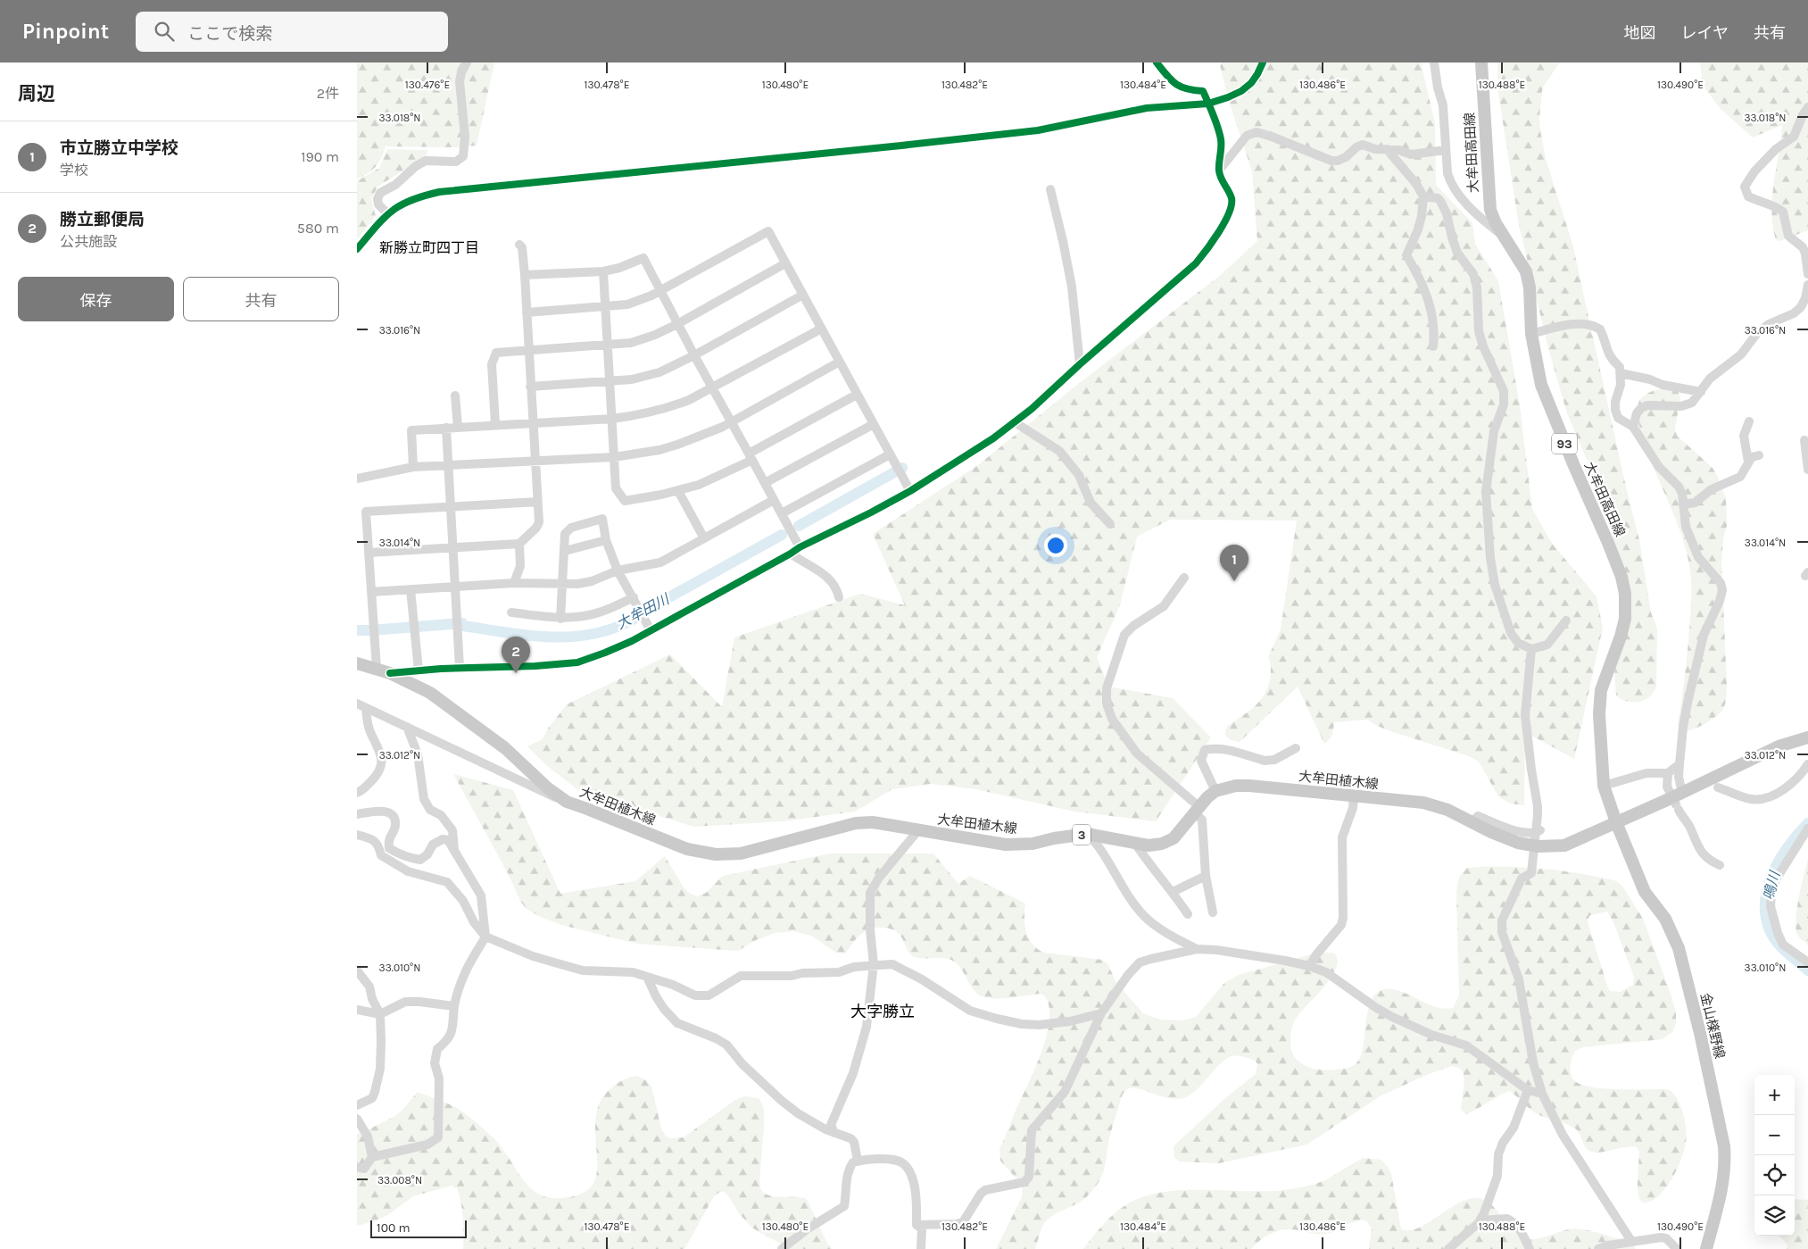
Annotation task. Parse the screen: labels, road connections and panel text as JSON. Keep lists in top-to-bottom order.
{
  "streets": {
    "main road": [
      "大牟田高田線",
      "93",
      "大牟田植木線",
      "3",
      "金山檪野線"
    ]
  },
  "crossings": [
    ["大牟田高田線", "大牟田植木線"],
    ["大牟田高田線", "金山檪野線"],
    ["大牟田植木線", "金山檪野線"]
  ],
  "districts": ["新勝立町四丁目", "大字勝立"],
  "water": ["大牟田川", "鳴川"],
  "scale_bar": "100 m",
  "page": {
    "header": "Pinpoint",
    "search": "ここで検索",
    "nav": ["地図", "レイヤ", "共有"],
    "heading": ["周辺", "2件"],
    "list": [
      {
        "mark": "1",
        "name": "市立勝立中学校",
        "note": "学校",
        "value": "190 m"
      },
      {
        "mark": "2",
        "name": "勝立郵便局",
        "note": "公共施設",
        "value": "580 m"
      }
    ],
    "buttons": ["保存", "共有"],
    "pins": ["1", "2"],
    "map_buttons": ["+", "−"],
    "scale": "100 m"
  },
  "coordinates": [
    "130.476°E",
    "130.478°E",
    "130.480°E",
    "130.482°E",
    "130.484°E",
    "130.486°E",
    "130.488°E",
    "130.490°E",
    "33.018°N",
    "33.016°N",
    "33.014°N",
    "33.012°N",
    "33.010°N",
    "33.008°N"
  ]
}
